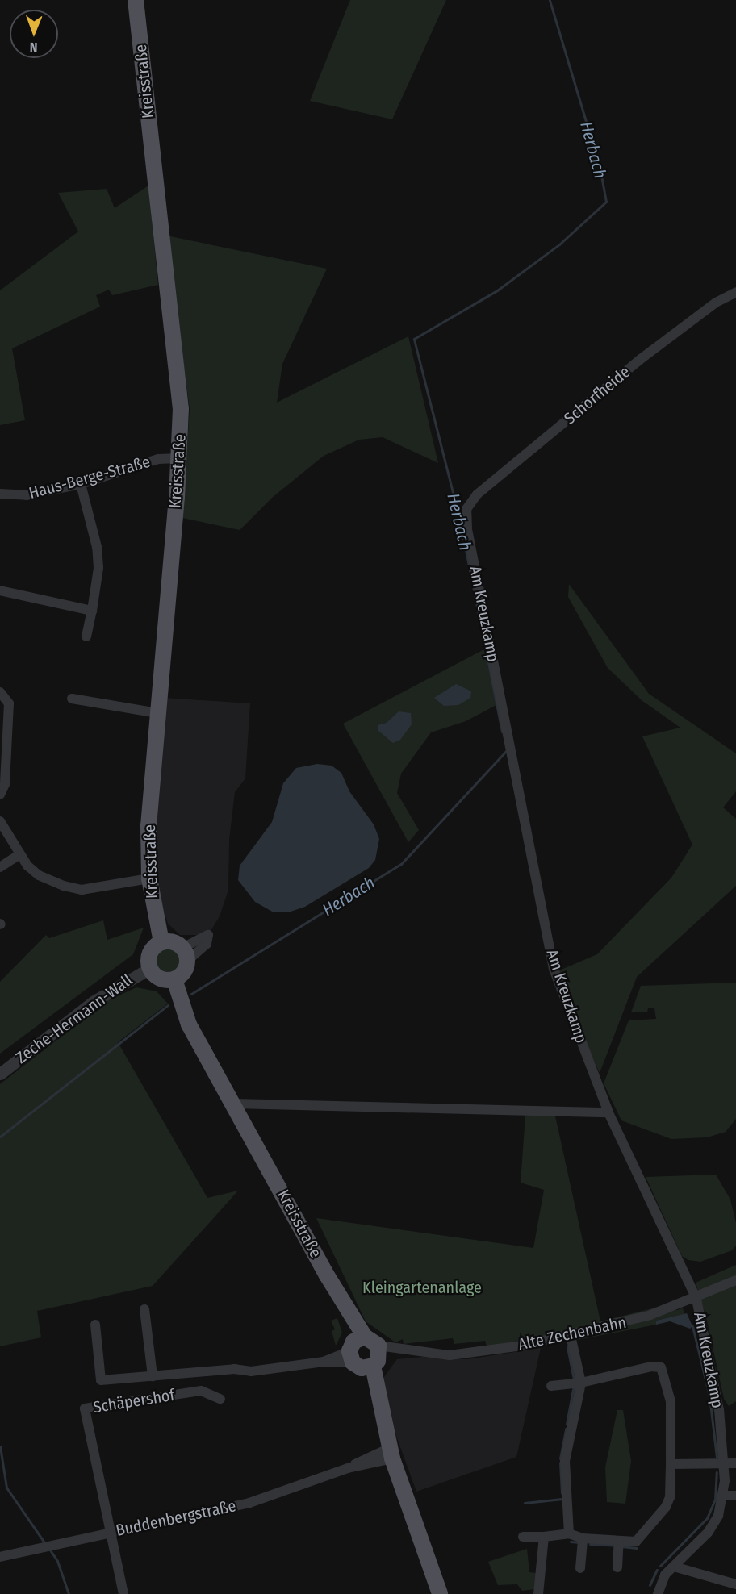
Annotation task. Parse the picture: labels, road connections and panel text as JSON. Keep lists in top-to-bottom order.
{
  "streets": {
    "main road": ["Kreisstraße"],
    "street": [
      "Schorfheide",
      "Haus-Berge-Straße",
      "Am Kreuzkamp",
      "Zeche-Hermann-Wall",
      "Alte Zechenbahn",
      "Schäpershof",
      "Buddenbergstraße"
    ]
  },
  "crossings": [
    ["Kreisstraße", "Haus-Berge-Straße"],
    ["Kreisstraße", "Zeche-Hermann-Wall"],
    ["Kreisstraße", "Alte Zechenbahn"],
    ["Kreisstraße", "Buddenbergstraße"],
    ["Schorfheide", "Am Kreuzkamp"],
    ["Am Kreuzkamp", "Alte Zechenbahn"],
    ["Schäpershof", "Buddenbergstraße"]
  ],
  "water": ["Herbach"],
  "parks": ["Kleingartenanlage"],
  "north": "bottom"
}
